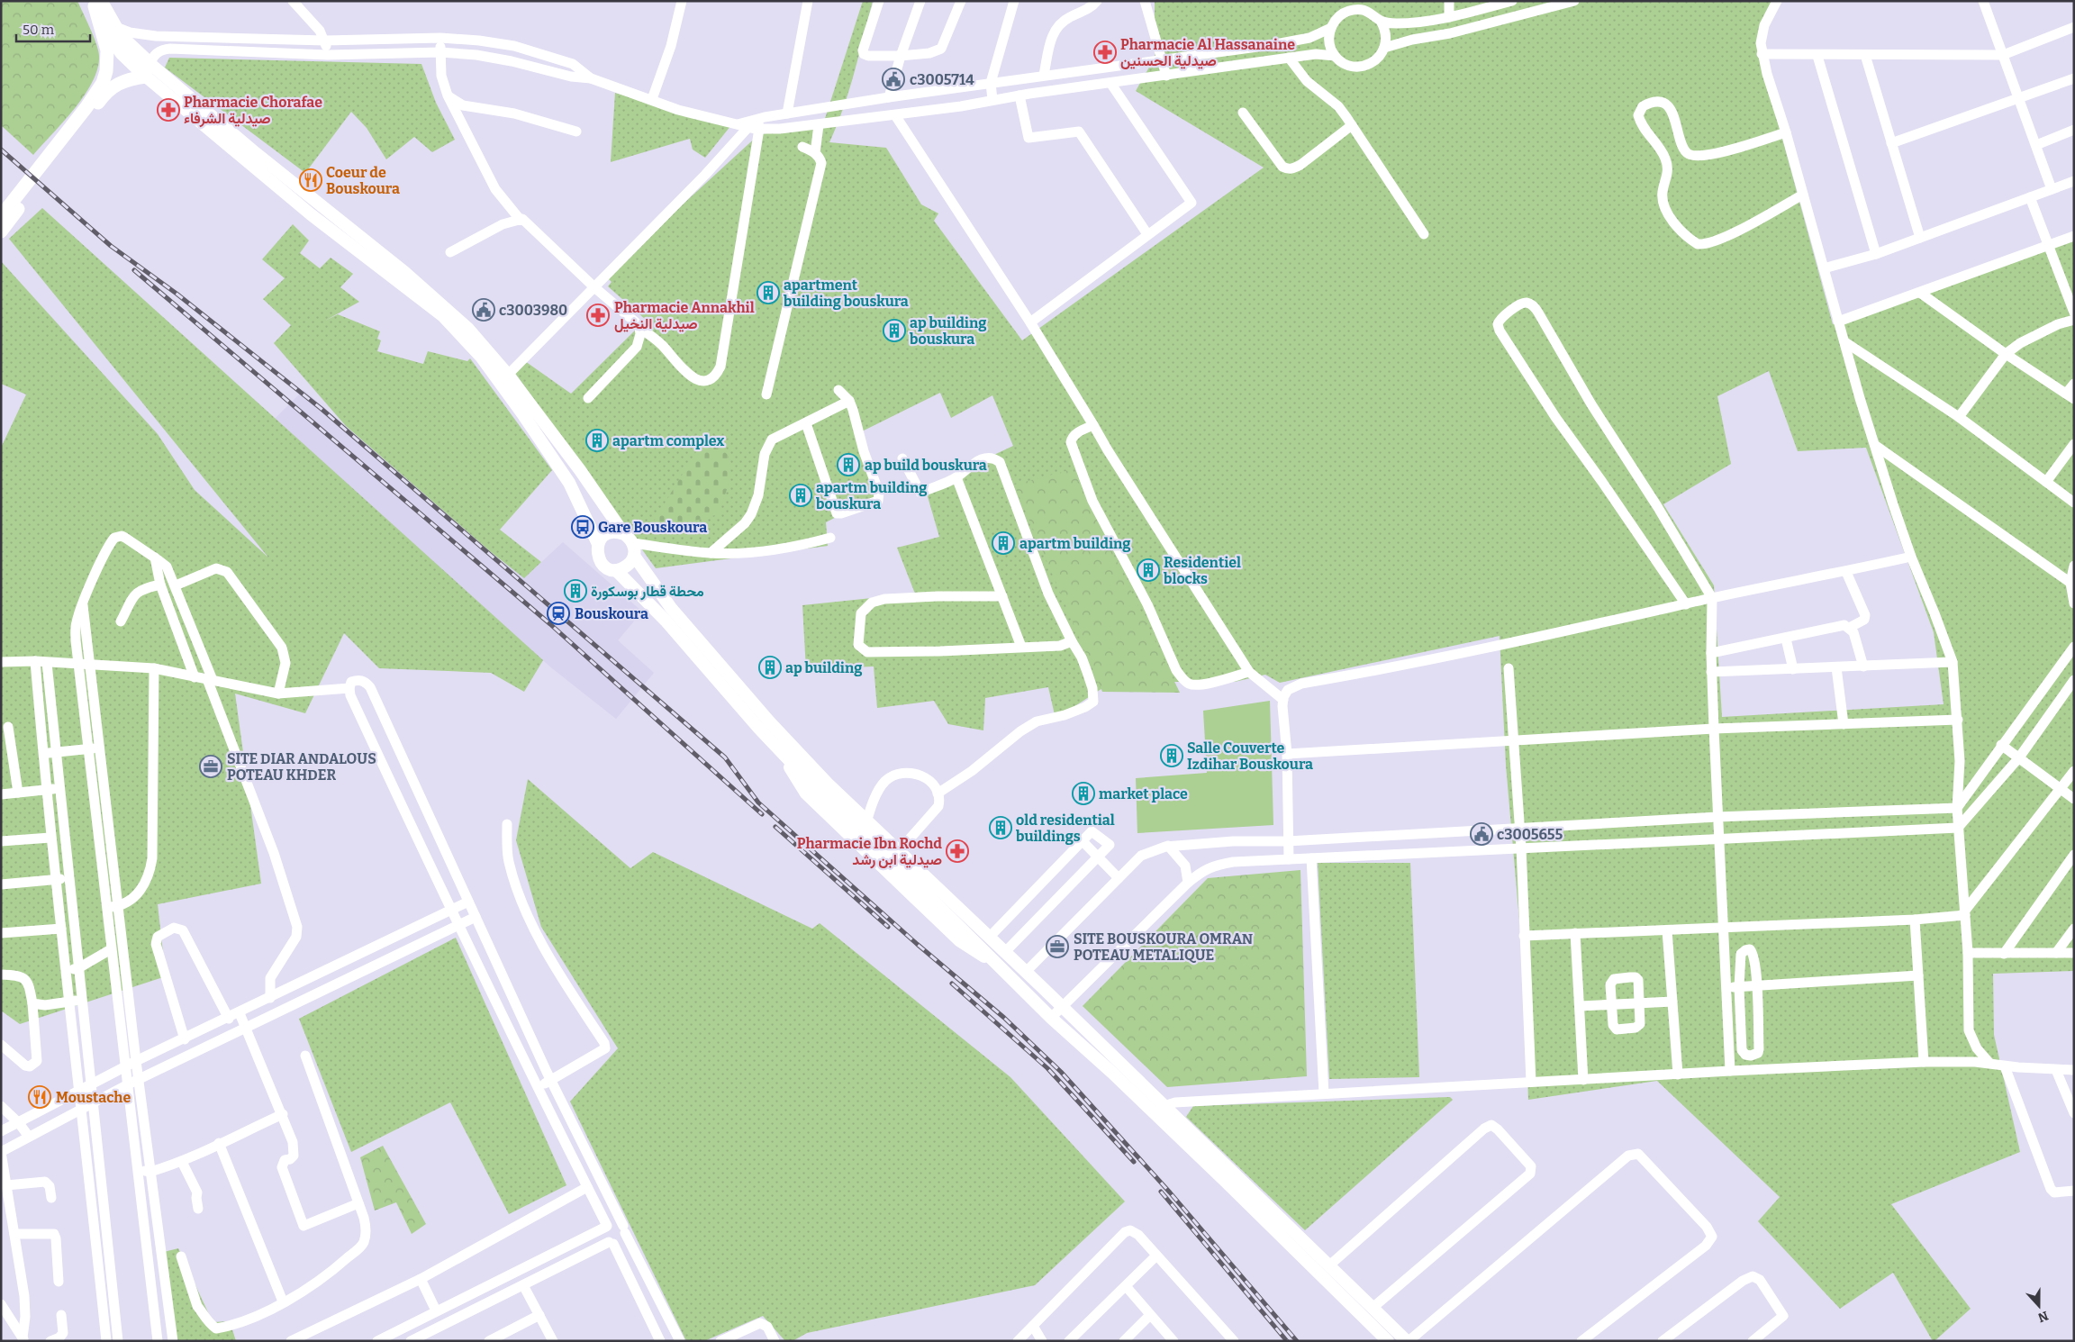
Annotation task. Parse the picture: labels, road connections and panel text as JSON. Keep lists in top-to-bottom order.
{
  "places": {
    "pharmacy": [
      "Pharmacie Al Hassanaine صيدلية الحسنين",
      "Pharmacie Chorafae صيدلية الشرفاء",
      "Pharmacie Annakhil صيدلية النخيل",
      "Pharmacie Ibn Rochd صيدلية ابن رشد"
    ],
    "public building": ["c3005714", "c3003980", "c3005655"],
    "restaurant": ["Coeur de Bouskoura", "Moustache"],
    "building": [
      "apartment building bouskura",
      "ap building bouskura",
      "apartm complex",
      "ap build bouskura",
      "apartm building bouskura",
      "apartm building",
      "Residentiel blocks",
      "محطة قطار بوسكورة",
      "ap building",
      "Salle Couverte Izdihar Bouskoura",
      "market place",
      "old residential buildings"
    ],
    "bus stop": ["Gare Bouskoura"],
    "station": ["Bouskoura"],
    "office": ["SITE DIAR ANDALOUS POTEAU KHDER", "SITE BOUSKOURA OMRAN POTEAU METALIQUE"]
  },
  "scale_bar": "50 m",
  "north": "bottom"
}
